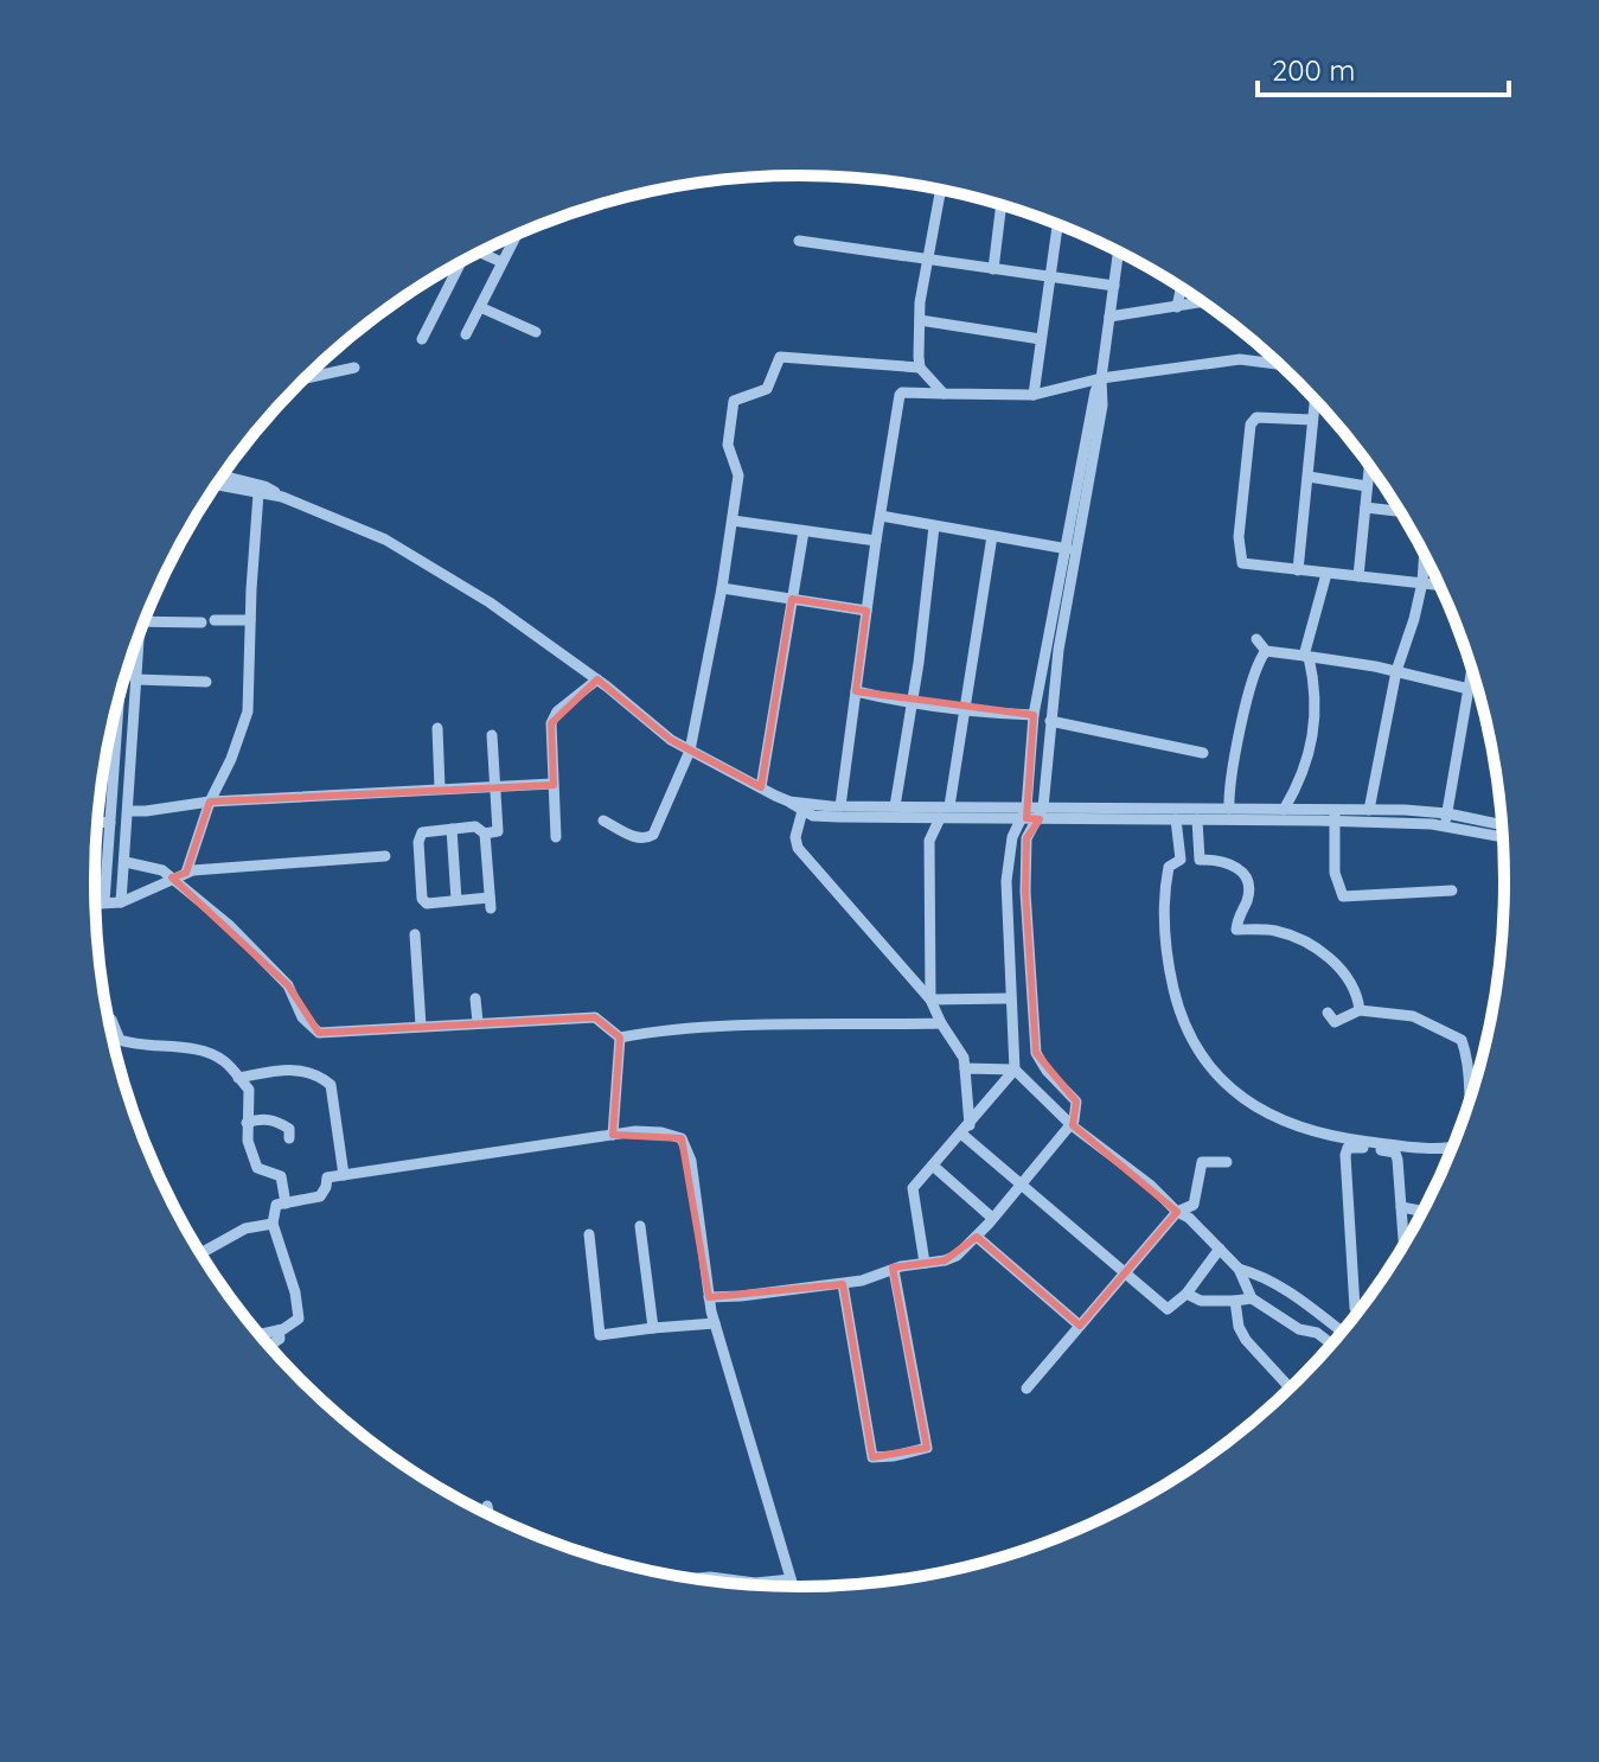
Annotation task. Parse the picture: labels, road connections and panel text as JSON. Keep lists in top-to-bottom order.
{
  "scale_bar": "200 m"
}
